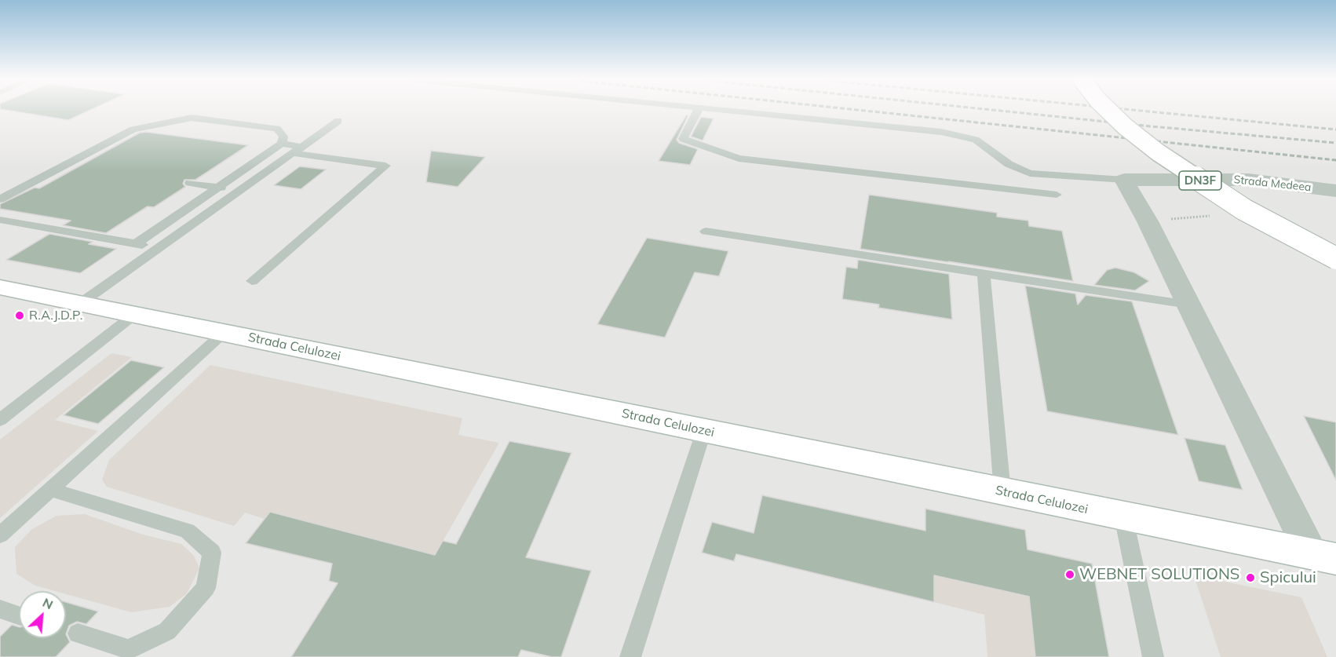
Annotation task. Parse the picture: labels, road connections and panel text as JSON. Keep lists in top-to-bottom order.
{
  "streets": {
    "street": ["DN3F", "Strada Medeea", "Strada Celulozei"]
  },
  "places": ["R.A.J.D.P.", "WEBNET SOLUTIONS", "Spicului"],
  "north": "top right"
}
